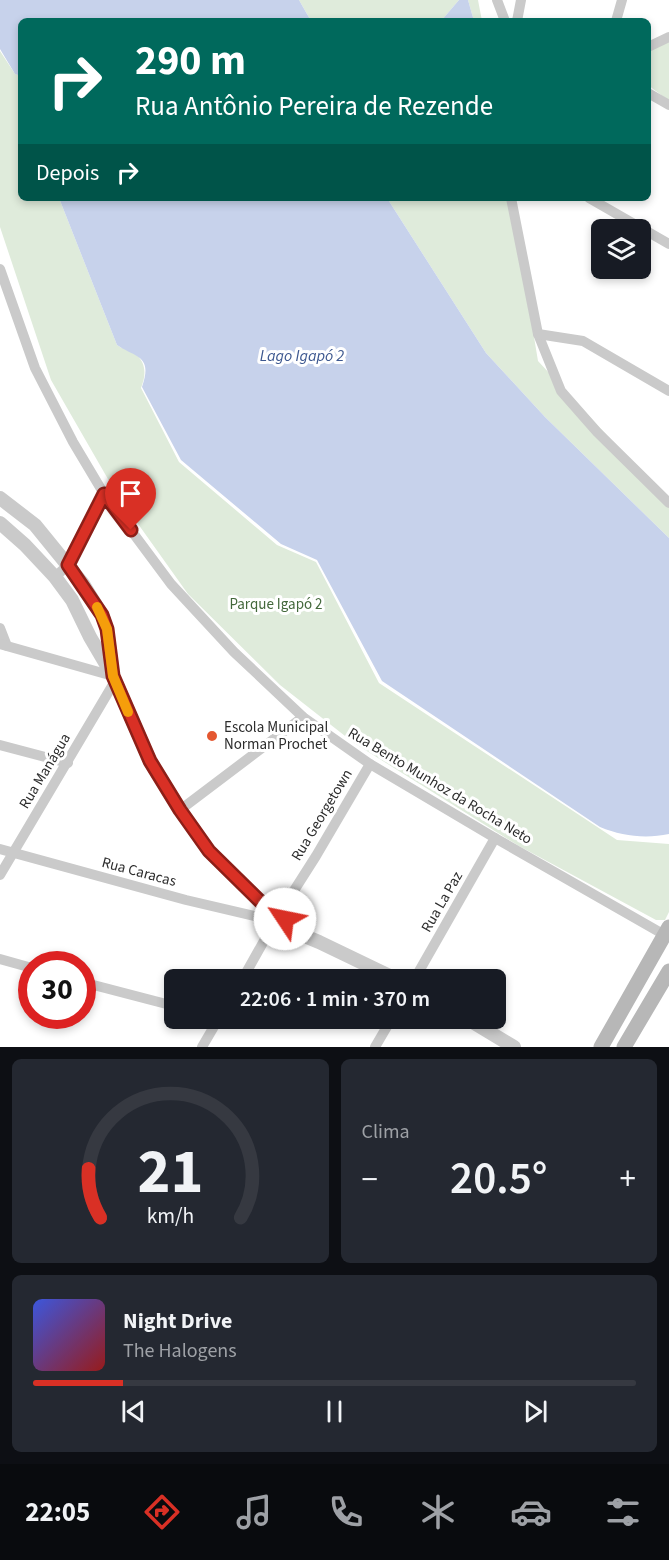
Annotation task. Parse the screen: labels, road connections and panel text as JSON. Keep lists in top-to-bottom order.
{
  "streets": {
    "street": [
      "Rua Manágua",
      "Rua Bento Munhoz da Rocha Neto",
      "Rua Georgetown",
      "Rua Caracas",
      "Rua La Paz"
    ]
  },
  "crossings": [
    ["Rua Manágua", "Rua Caracas"],
    ["Rua Bento Munhoz da Rocha Neto", "Rua Georgetown"],
    ["Rua Bento Munhoz da Rocha Neto", "Rua La Paz"],
    ["Rua Georgetown", "Rua Caracas"]
  ],
  "water": ["Lago Igapó 2"],
  "parks": ["Parque Igapó 2"],
  "places": ["Escola Municipal Norman Prochet"],
  "page": {
    "turn": ["290 m", "Rua Antônio Pereira de Rezende"],
    "then": "Depois",
    "limit": "30",
    "trip": "22:06 · 1 min · 370 m",
    "tile": "Clima",
    "heat": ["−", "20.5°", "+"],
    "song": ["Night Drive", "The Halogens"],
    "tabs": "22:05",
    "gauge": ["21", "km/h"]
  }
}
